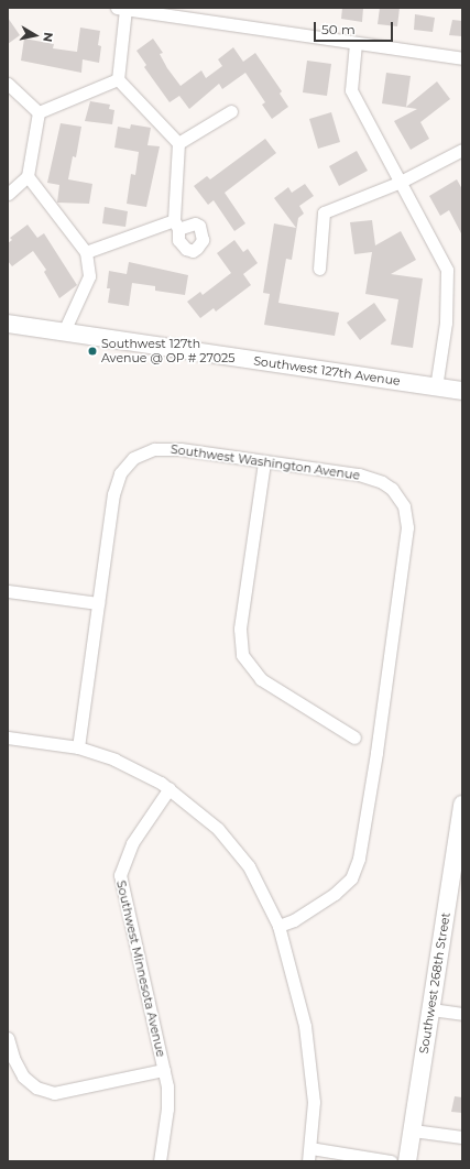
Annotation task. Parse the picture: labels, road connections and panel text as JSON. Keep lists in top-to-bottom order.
{
  "streets": {
    "main road": ["Southwest 127th Avenue", "Southwest 268th Street"],
    "street": ["Southwest Washington Avenue", "Southwest Minnesota Avenue"]
  },
  "places": ["Southwest 127th Avenue @ OP # 27025"],
  "scale_bar": "50 m",
  "north": "right"
}
